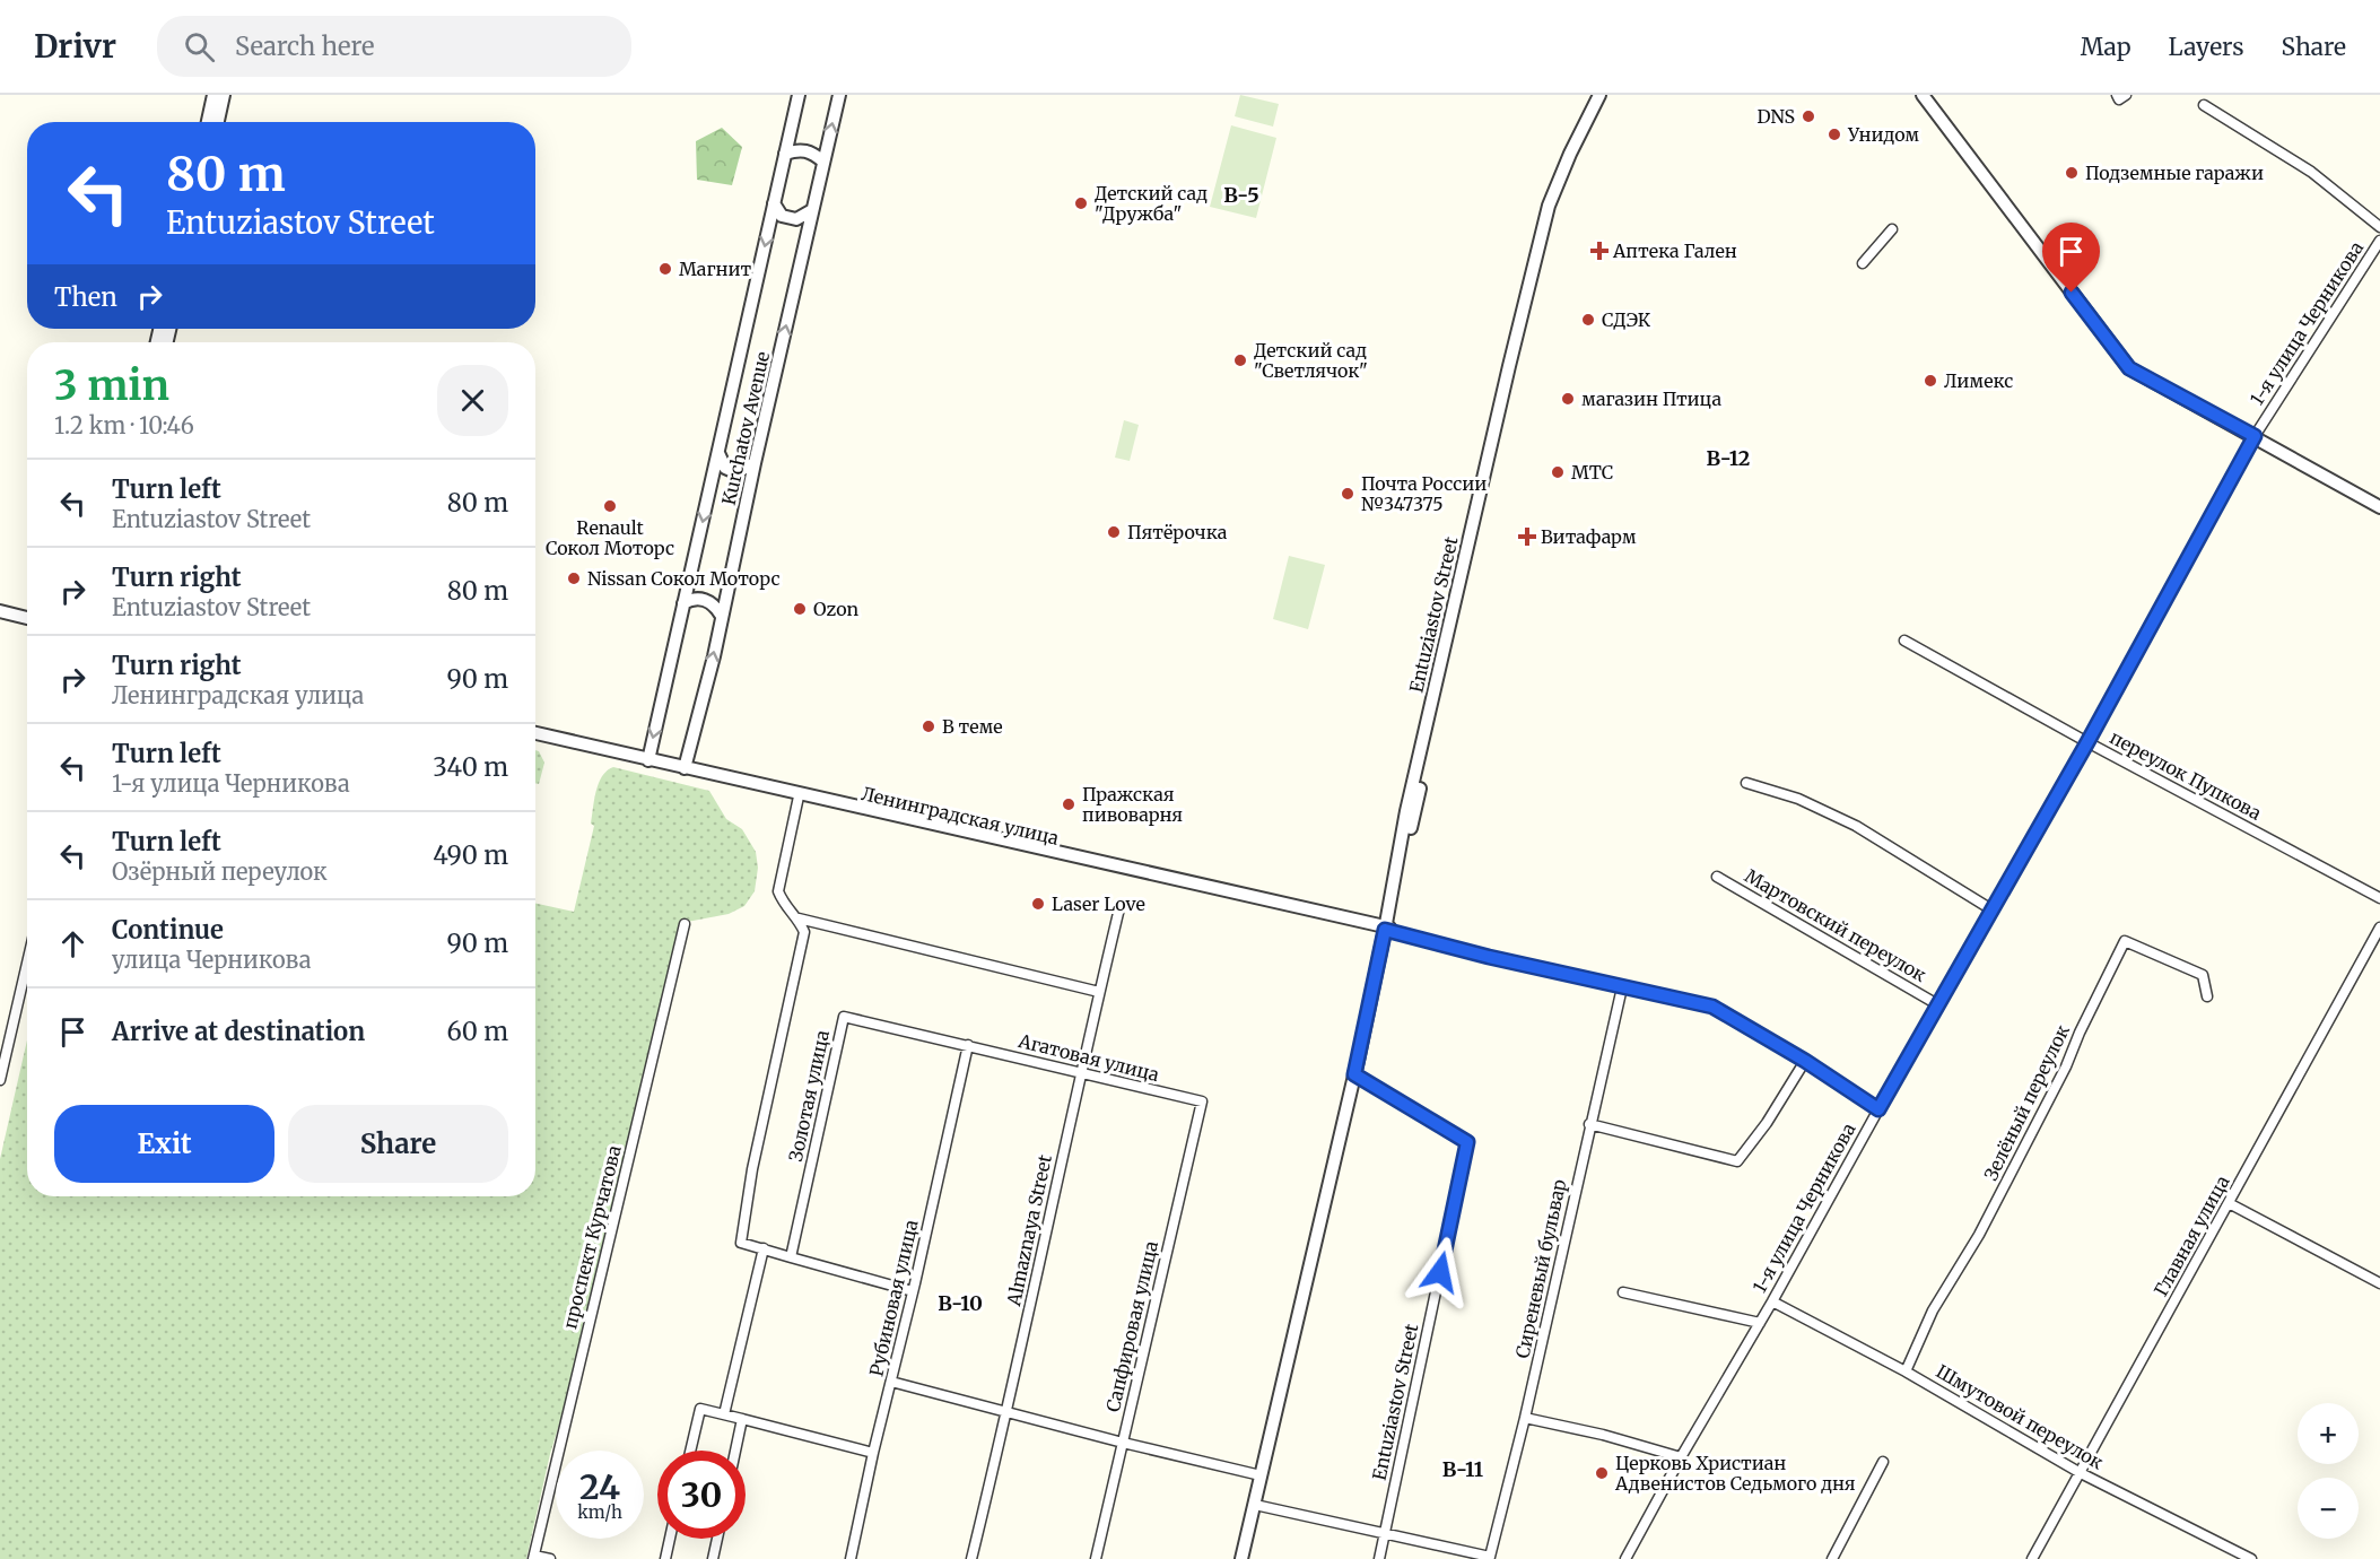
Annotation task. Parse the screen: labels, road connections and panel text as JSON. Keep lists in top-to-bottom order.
{
  "streets": {
    "street": [
      "1-я улица Черникова",
      "Kurchatov Avenue",
      "Entuziastov Street",
      "переулок Пупкова",
      "Ленинградская улица",
      "Мартовский переулок",
      "Агатовая улица",
      "Золотая улица",
      "Зелёный переулок",
      "Almaznaya Street",
      "Главная улица",
      "проспект Курчатова",
      "Сиреневый бульвар",
      "Рубиновая улица",
      "Сапфировая улица",
      "Шмутовой переулок"
    ]
  },
  "crossings": [
    ["1-я улица Черникова", "переулок Пупкова"],
    ["1-я улица Черникова", "Ленинградская улица"],
    ["1-я улица Черникова", "Мартовский переулок"],
    ["1-я улица Черникова", "Шмутовой переулок"],
    ["Kurchatov Avenue", "Ленинградская улица"],
    ["Entuziastov Street", "Ленинградская улица"],
    ["Entuziastov Street", "Сиреневый бульвар"],
    ["Ленинградская улица", "Сиреневый бульвар"],
    ["Агатовая улица", "Золотая улица"],
    ["Агатовая улица", "Almaznaya Street"],
    ["Агатовая улица", "Рубиновая улица"],
    ["Агатовая улица", "Сапфировая улица"],
    ["Золотая улица", "Рубиновая улица"],
    ["Зелёный переулок", "Шмутовой переулок"],
    ["Главная улица", "Шмутовой переулок"]
  ],
  "districts": [
    "В-5",
    "В-12",
    "В-10",
    "В-11"
  ],
  "places": {
    "other": [
      "DNS",
      "Унидом",
      "Подземные гаражи",
      "Детский сад \"Дружба\"",
      "Магнит",
      "СДЭК",
      "Детский сад \"Светлячок\"",
      "Лимекс",
      "магазин Птица",
      "МТС",
      "Почта России №347375",
      "Renault Сокол Моторс",
      "Пятёрочка",
      "Nissan Сокол Моторс",
      "Ozon",
      "В теме",
      "Пражская пивоварня",
      "Laser Love",
      "Церковь Христиан Адвенистов Седьмого дня"
    ],
    "health": ["Аптека Гален", "Витафарм"]
  },
  "page": {
    "header": "Drivr",
    "search": "Search here",
    "nav": ["Map", "Layers", "Share"],
    "turn": ["80 m", "Entuziastov Street"],
    "then": "Then",
    "heading": ["3 min", "1.2 km · 10:46"],
    "list": [
      {
        "name": "Turn left",
        "note": "Entuziastov Street",
        "value": "80 m"
      },
      {
        "name": "Turn right",
        "note": "Entuziastov Street",
        "value": "80 m"
      },
      {
        "name": "Turn right",
        "note": "Ленинградская улица",
        "value": "90 m"
      },
      {
        "name": "Turn left",
        "note": "1-я улица Черникова",
        "value": "340 m"
      },
      {
        "name": "Turn left",
        "note": "Озёрный переулок",
        "value": "490 m"
      },
      {
        "name": "Continue",
        "note": "улица Черникова",
        "value": "90 m"
      },
      {
        "name": "Arrive at destination",
        "value": "60 m"
      }
    ],
    "buttons": ["Exit", "Share"],
    "map_buttons": ["+", "−"],
    "speed": "24 km/h",
    "limit": "30"
  }
}
